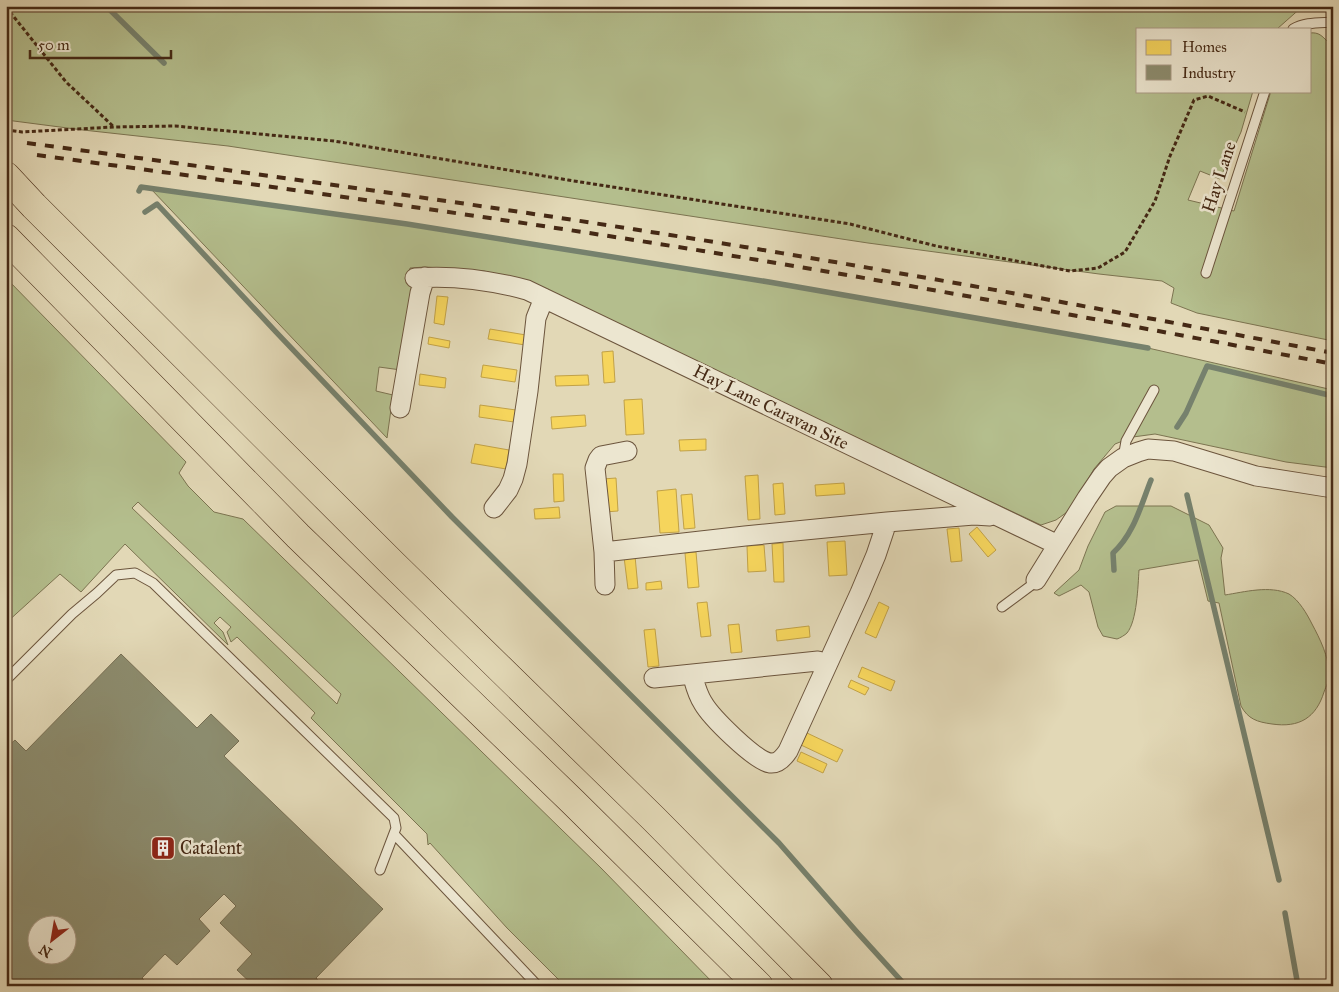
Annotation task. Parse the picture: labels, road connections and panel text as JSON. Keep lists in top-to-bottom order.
{
  "streets": {
    "street": ["Hay Lane Caravan Site"],
    "lane": ["Hay Lane"]
  },
  "places": {
    "building": ["Catalent"]
  },
  "legend": ["Homes", "Industry"],
  "scale_bar": "50 m",
  "north": "bottom left"
}
